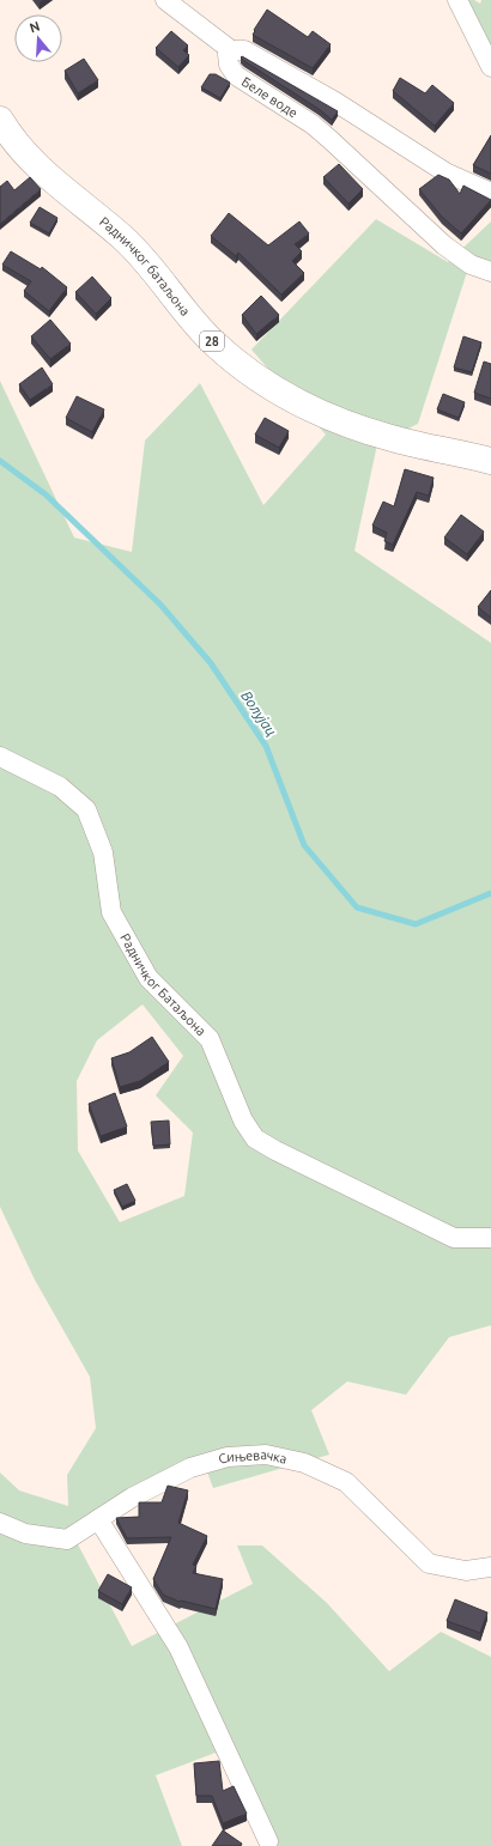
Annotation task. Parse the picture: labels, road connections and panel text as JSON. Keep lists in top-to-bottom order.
{
  "streets": {
    "main road": ["Радничког батаљона", "28"],
    "street": ["Беле воде", "Радничког Батаљона", "Сињевачка"]
  },
  "water": ["Волујац"],
  "north": "top"
}
